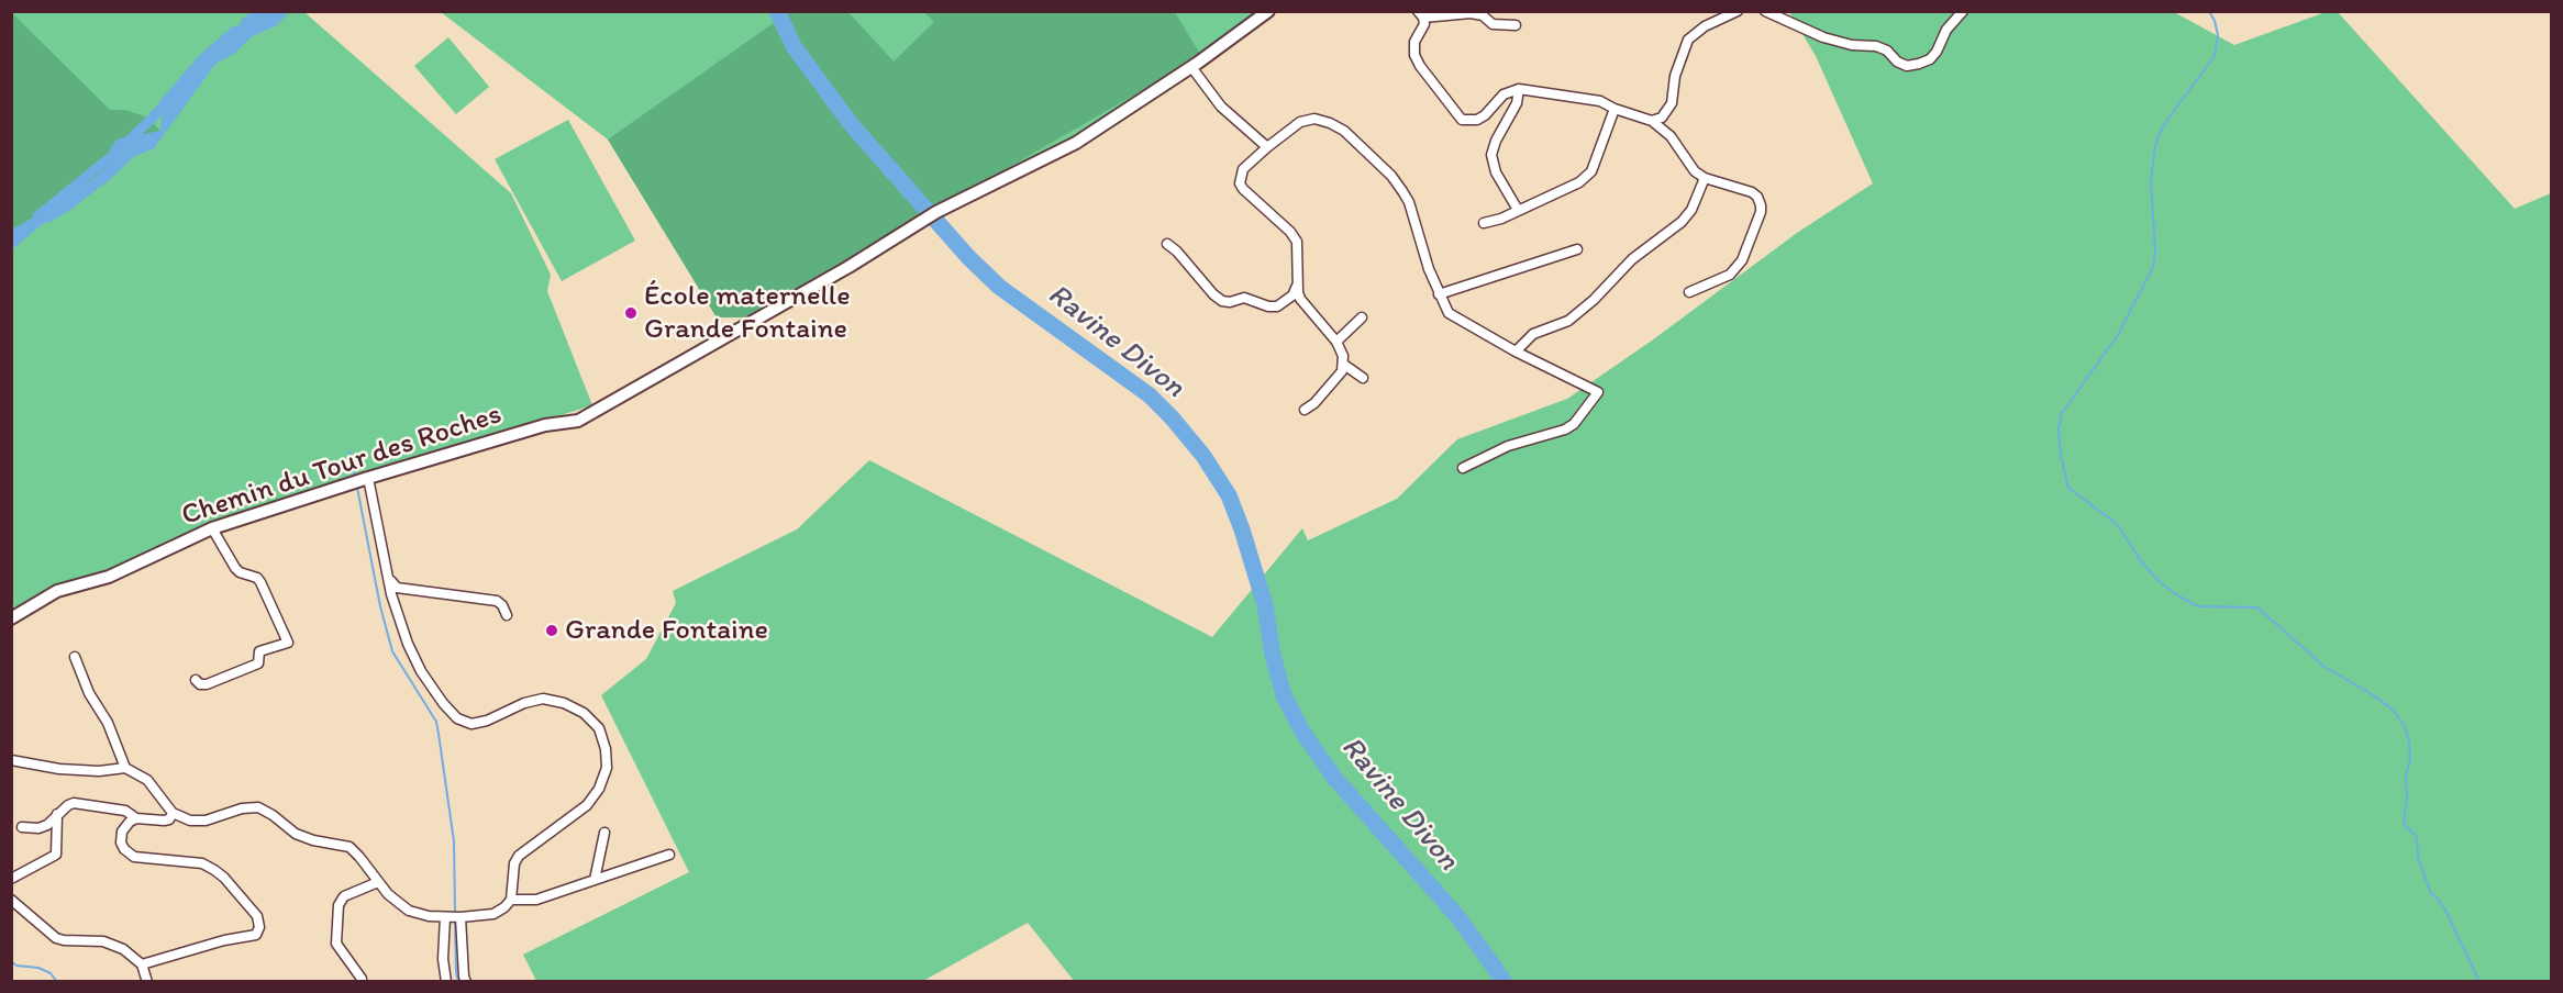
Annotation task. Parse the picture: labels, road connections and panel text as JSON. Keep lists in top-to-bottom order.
{
  "streets": {
    "street": ["Chemin du Tour des Roches"]
  },
  "water": ["Ravine Divon"],
  "places": ["École maternelle Grande Fontaine", "Grande Fontaine"]
}
